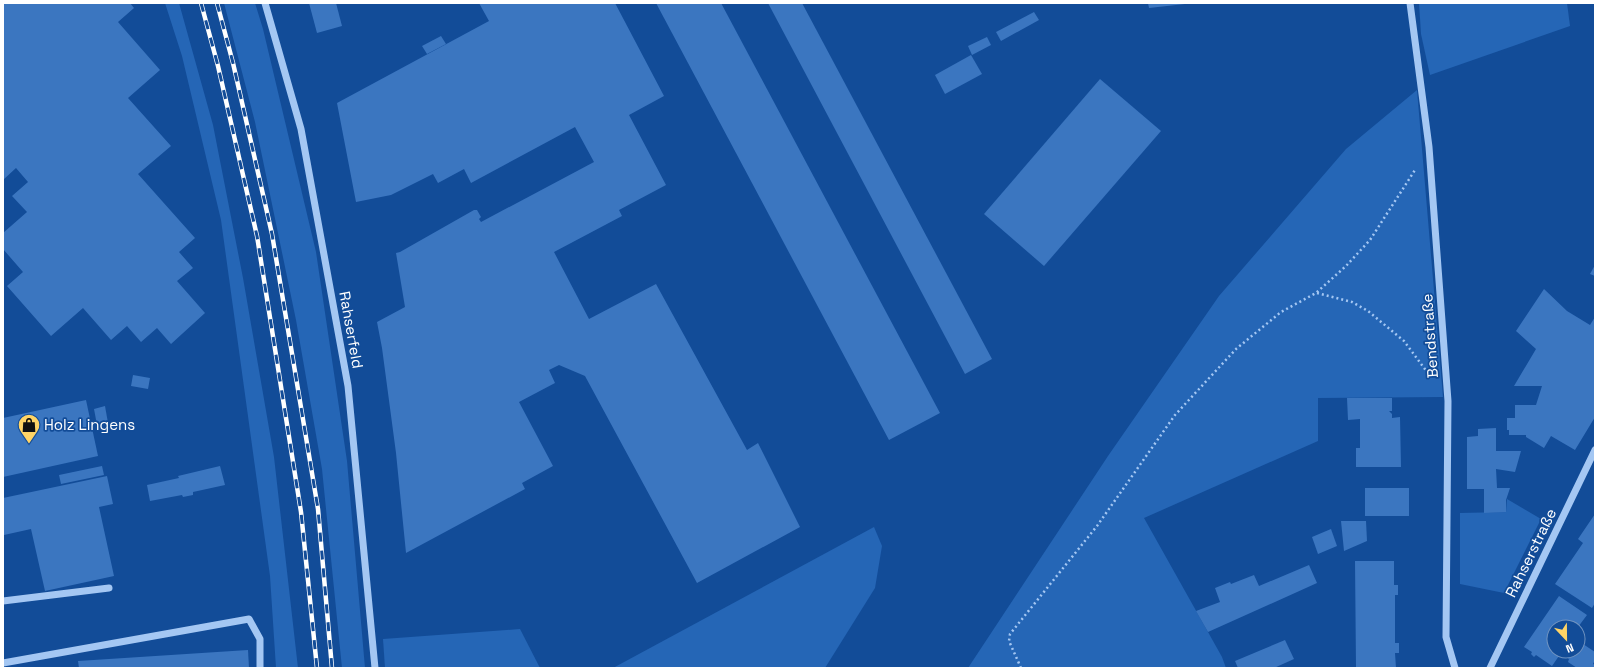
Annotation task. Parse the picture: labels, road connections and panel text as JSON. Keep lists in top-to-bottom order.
{
  "streets": {
    "street": ["Rahserfeld", "Bendstraße", "Rahserstraße"]
  },
  "places": {
    "shop": ["Holz Lingens"]
  },
  "north": "bottom"
}
